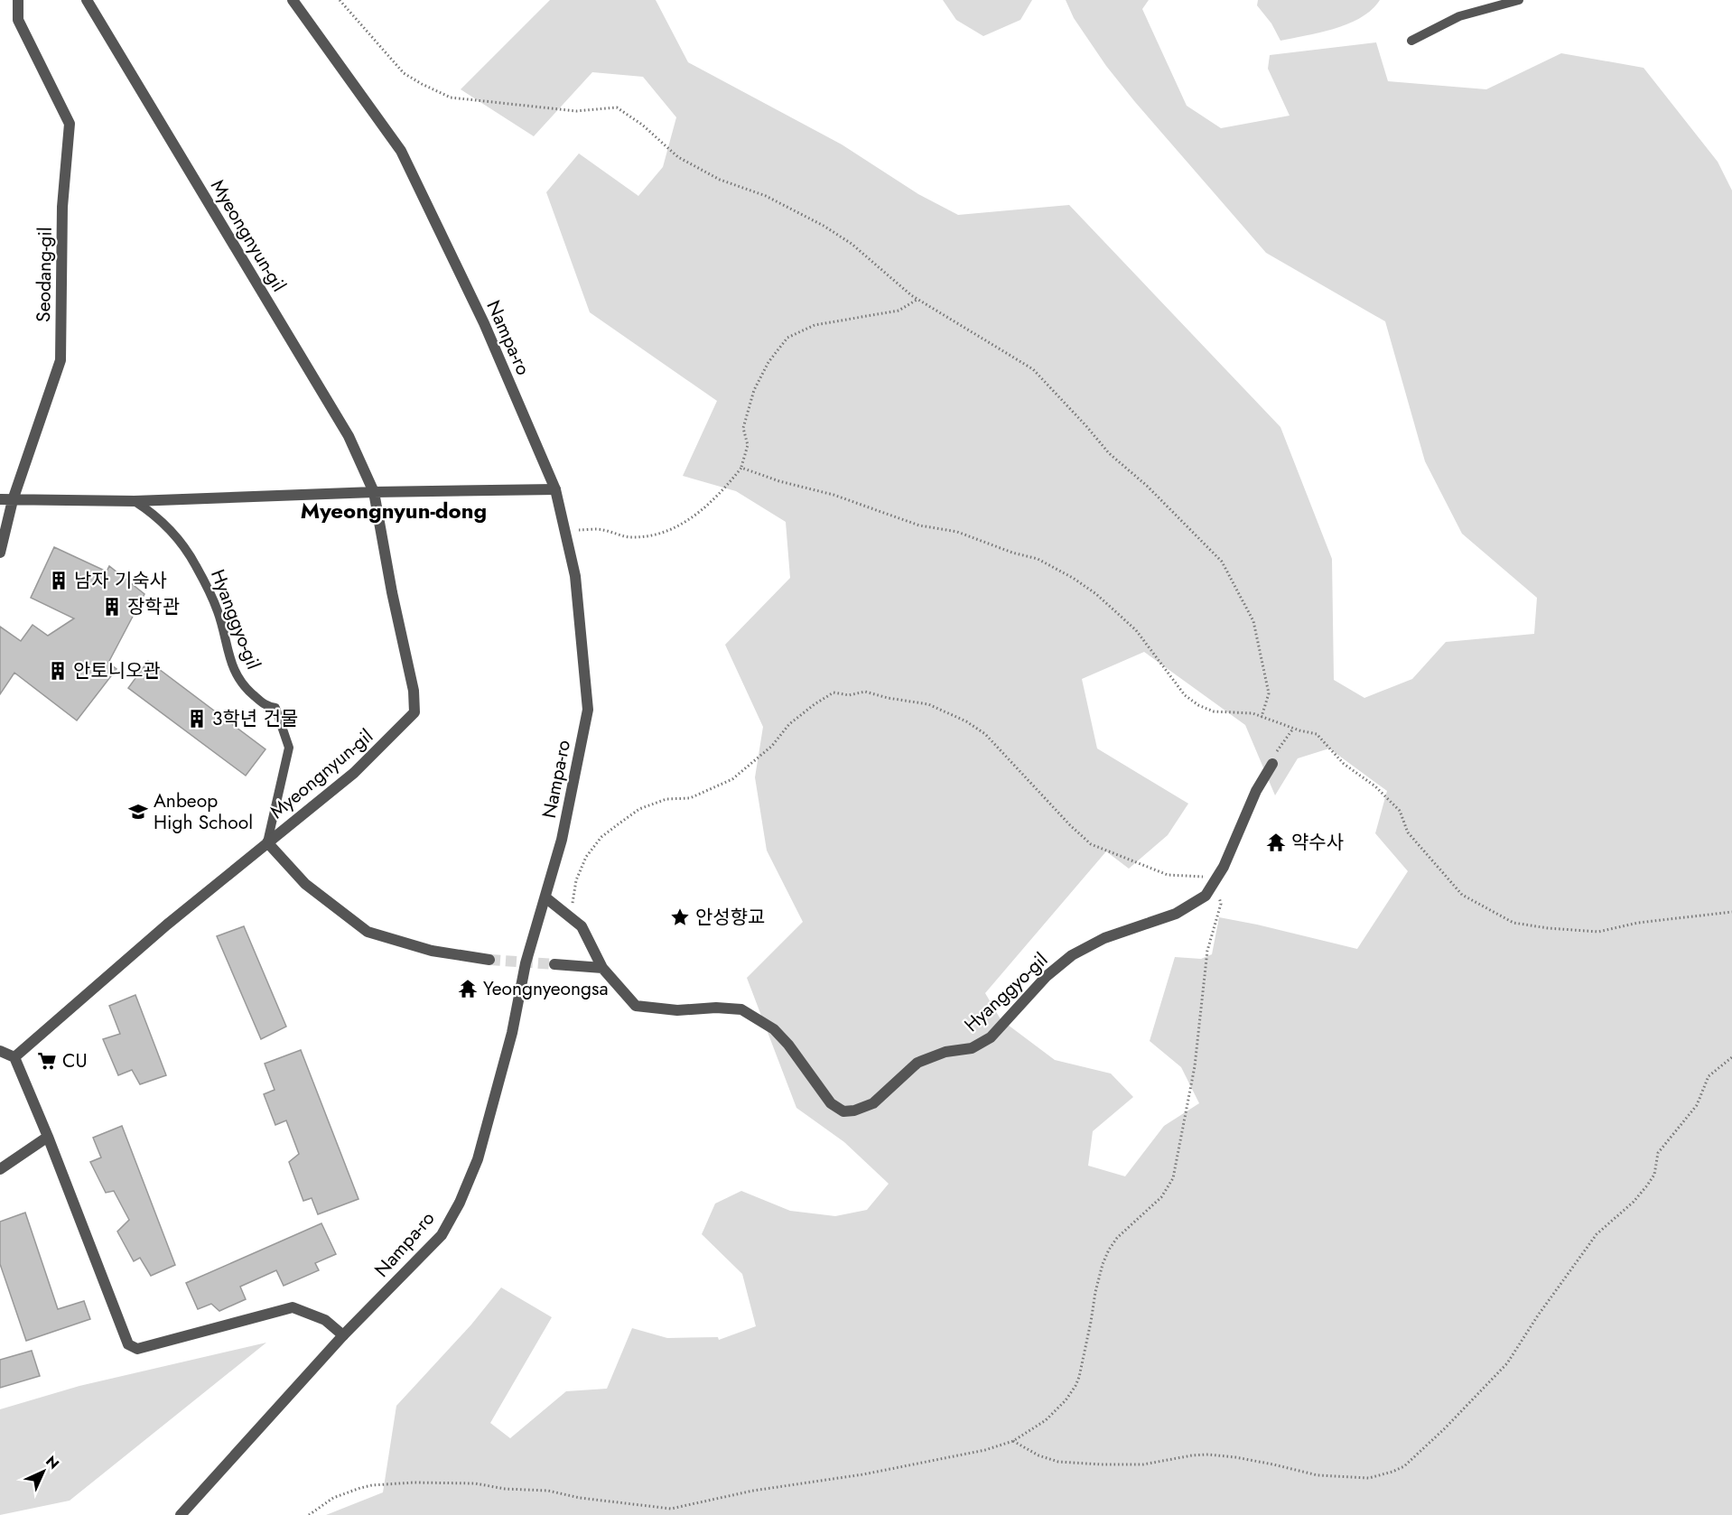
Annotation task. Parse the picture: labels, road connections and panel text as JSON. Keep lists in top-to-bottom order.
{
  "streets": {
    "street": [
      "Myeongnyun-gil",
      "Seodang-gil",
      "Nampa-ro",
      "Hyanggyo-gil"
    ]
  },
  "crossings": [
    ["Myeongnyun-gil", "Hyanggyo-gil"]
  ],
  "districts": ["Myeongnyun-dong"],
  "places": {
    "building": [
      "남자 기숙사",
      "장학관",
      "안토니오관",
      "3학년 건물"
    ],
    "school or university": ["Anbeop High School"],
    "temple": ["약수사", "Yeongnyeongsa"],
    "place": ["안성향교"],
    "supermarket": ["CU"]
  },
  "north": "top right"
}
